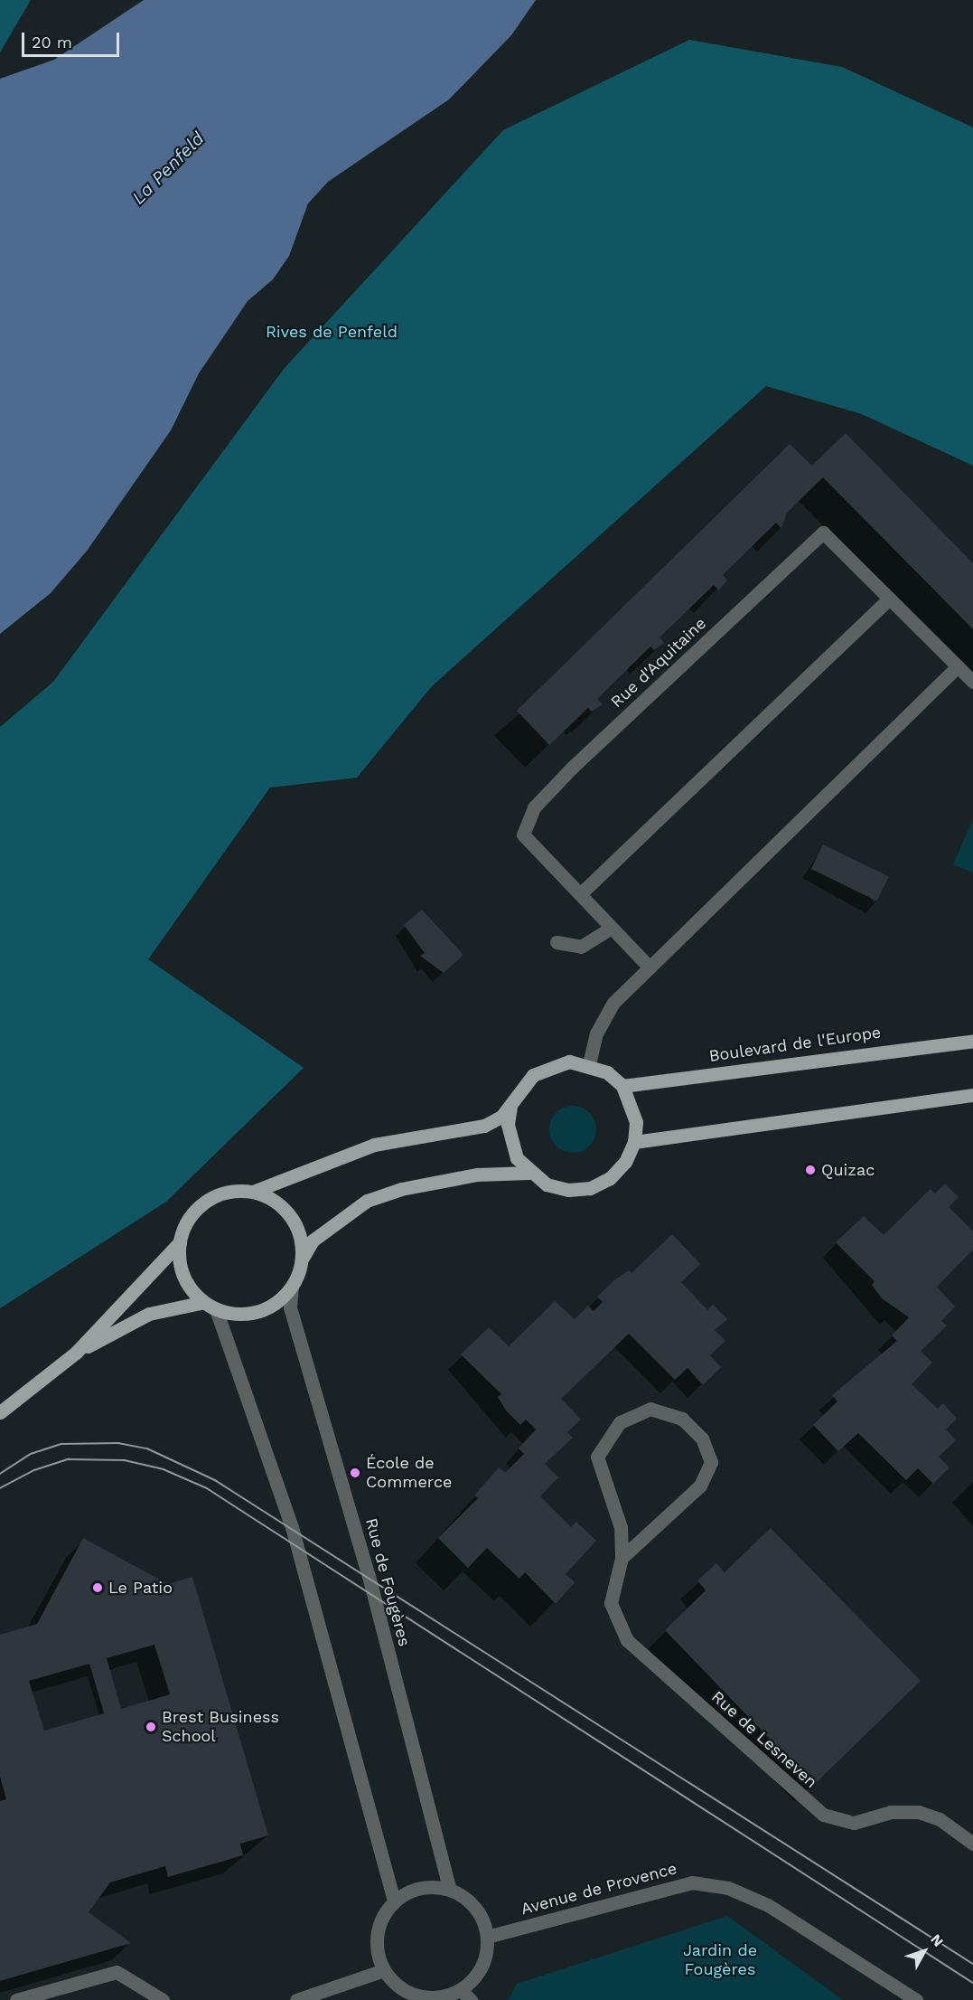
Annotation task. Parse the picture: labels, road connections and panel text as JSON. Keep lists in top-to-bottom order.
{
  "streets": {
    "main road": ["Boulevard de l'Europe"],
    "street": [
      "Rue d'Aquitaine",
      "Rue de Fougères",
      "Rue de Lesneven",
      "Avenue de Provence"
    ]
  },
  "crossings": [
    ["Rue de Fougères", "Avenue de Provence"]
  ],
  "water": ["La Penfeld"],
  "parks": ["Rives de Penfeld", "Jardin de Fougères"],
  "places": [
    "Quizac",
    "École de Commerce",
    "Le Patio",
    "Brest Business School"
  ],
  "scale_bar": "20 m",
  "north": "top right"
}
